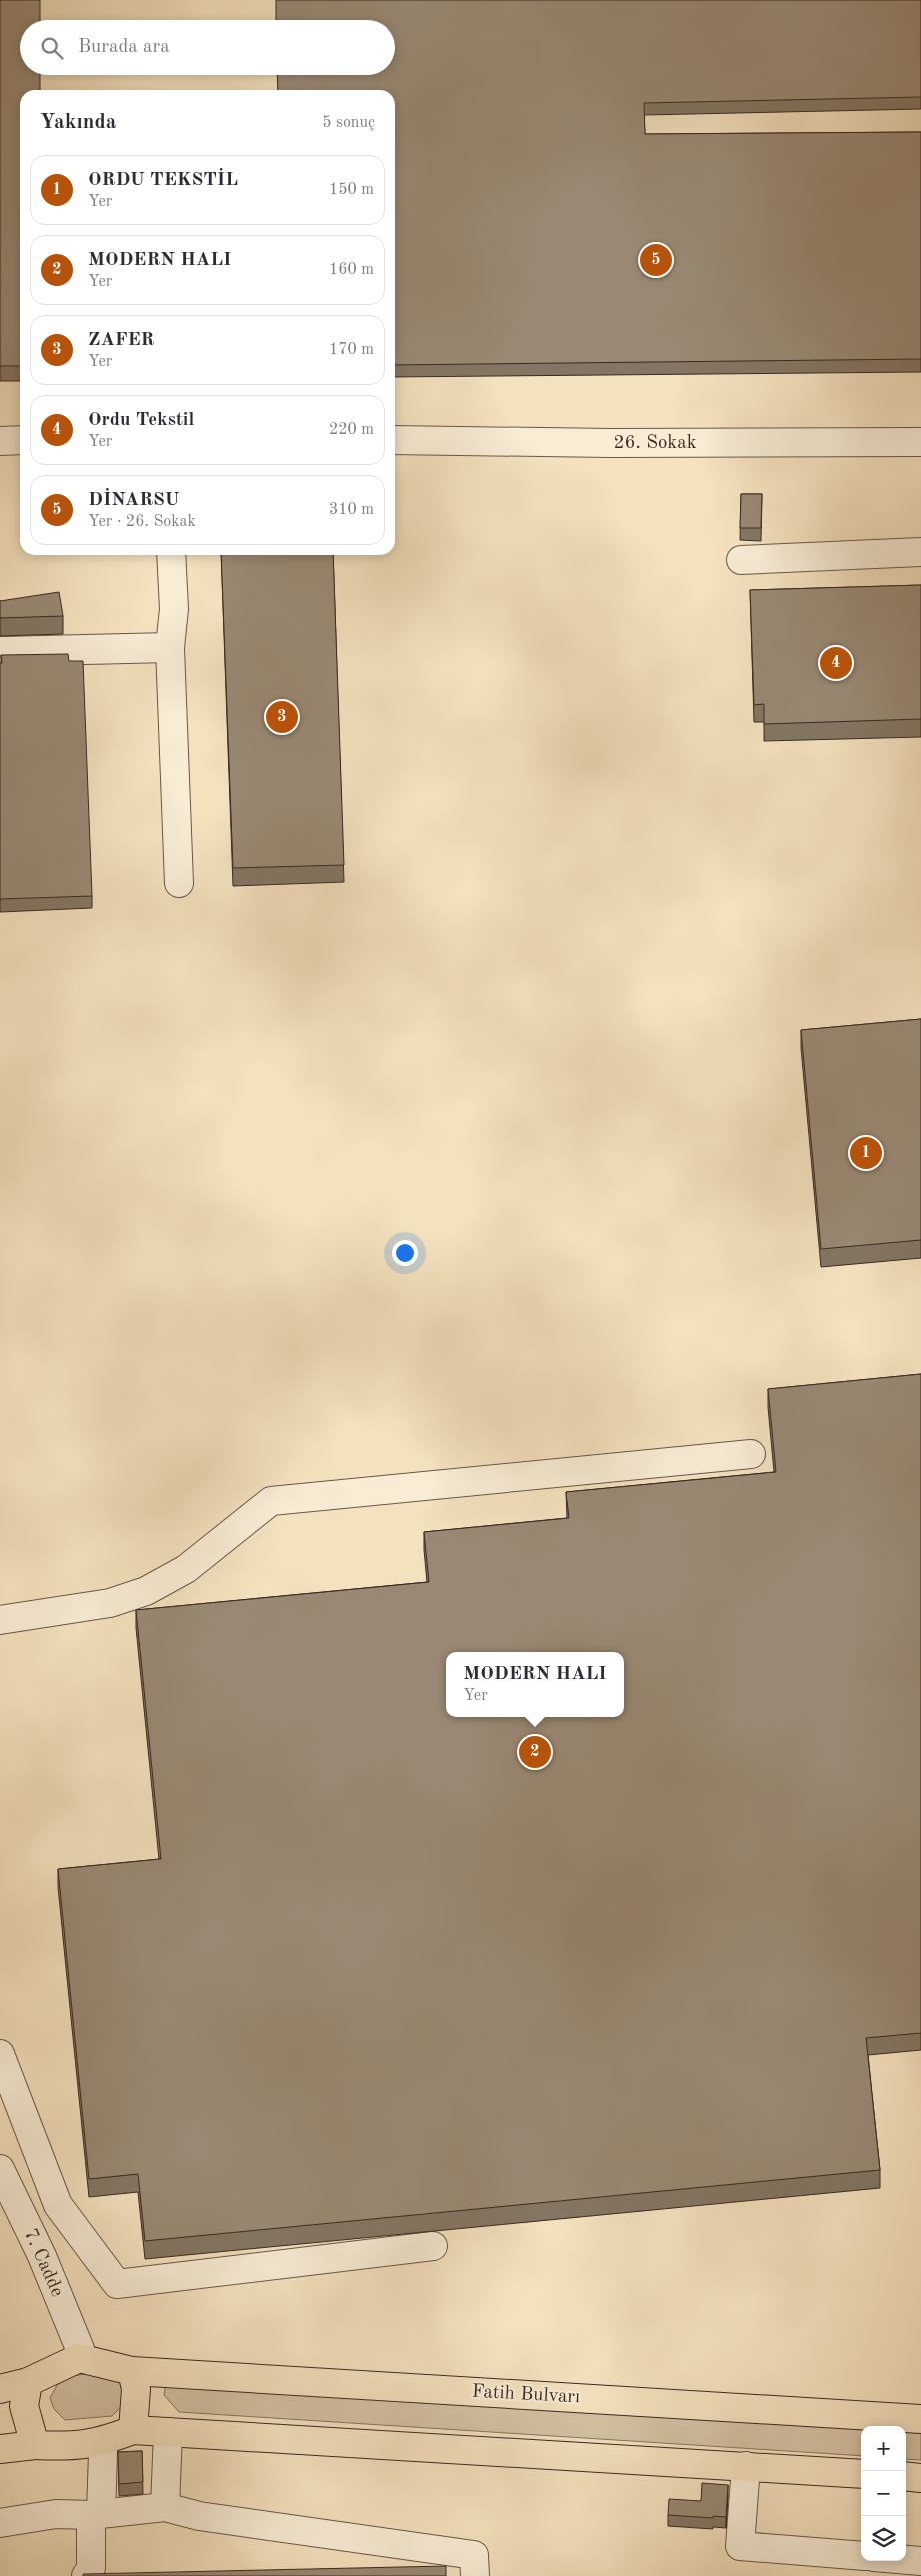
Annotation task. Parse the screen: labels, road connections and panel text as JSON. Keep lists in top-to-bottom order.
{
  "streets": {
    "main road": ["Fatih Bulvarı"],
    "street": ["26. Sokak", "7. Cadde"]
  },
  "crossings": [
    ["7. Cadde", "Fatih Bulvarı"]
  ],
  "page": {
    "search": "Burada ara",
    "heading": ["Yakında", "5 sonuç"],
    "list": [
      {
        "mark": "1",
        "name": "ORDU TEKSTİL",
        "note": "Yer",
        "value": "150 m"
      },
      {
        "mark": "2",
        "name": "MODERN HALI",
        "note": "Yer",
        "value": "160 m"
      },
      {
        "mark": "3",
        "name": "ZAFER",
        "note": "Yer",
        "value": "170 m"
      },
      {
        "mark": "4",
        "name": "Ordu Tekstil",
        "note": "Yer",
        "value": "220 m"
      },
      {
        "mark": "5",
        "name": "DİNARSU",
        "note": "Yer · 26. Sokak",
        "value": "310 m"
      }
    ],
    "pins": [
      "5",
      "4",
      "3",
      "1",
      "2"
    ],
    "popup": ["MODERN HALI", "Yer"],
    "map_buttons": ["+", "−"]
  }
}
